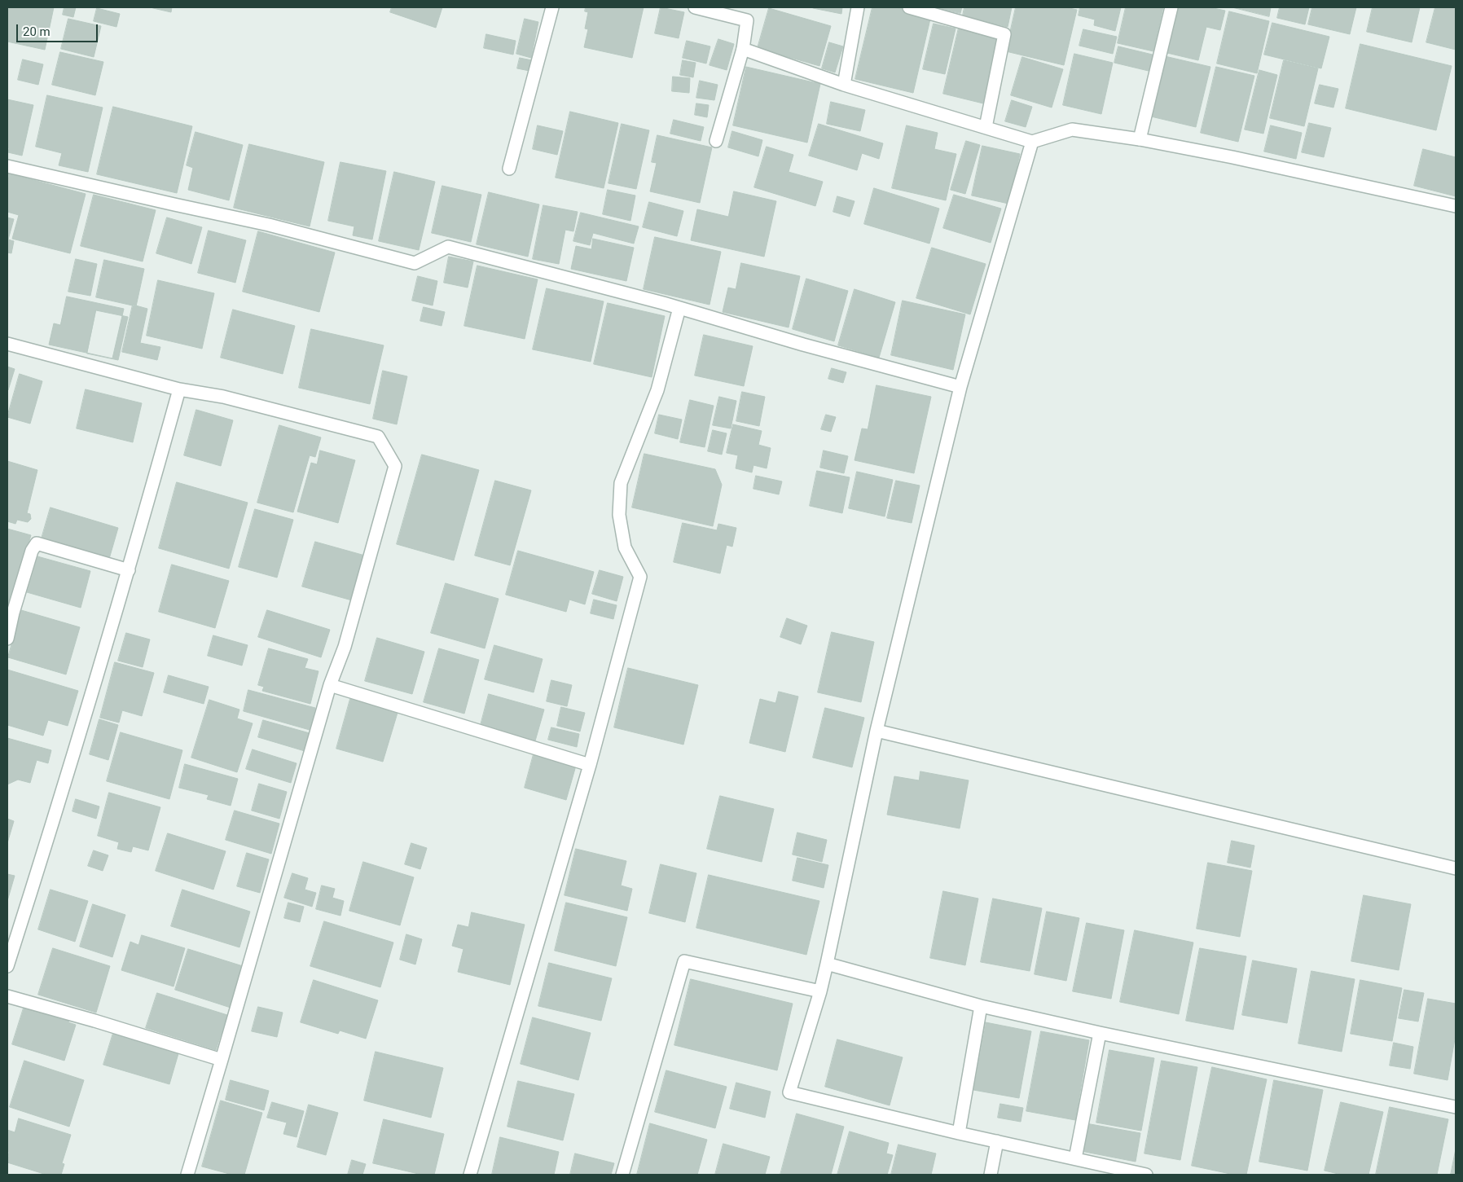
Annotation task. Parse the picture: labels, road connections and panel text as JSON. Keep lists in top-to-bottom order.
{
  "scale_bar": "20 m"
}
